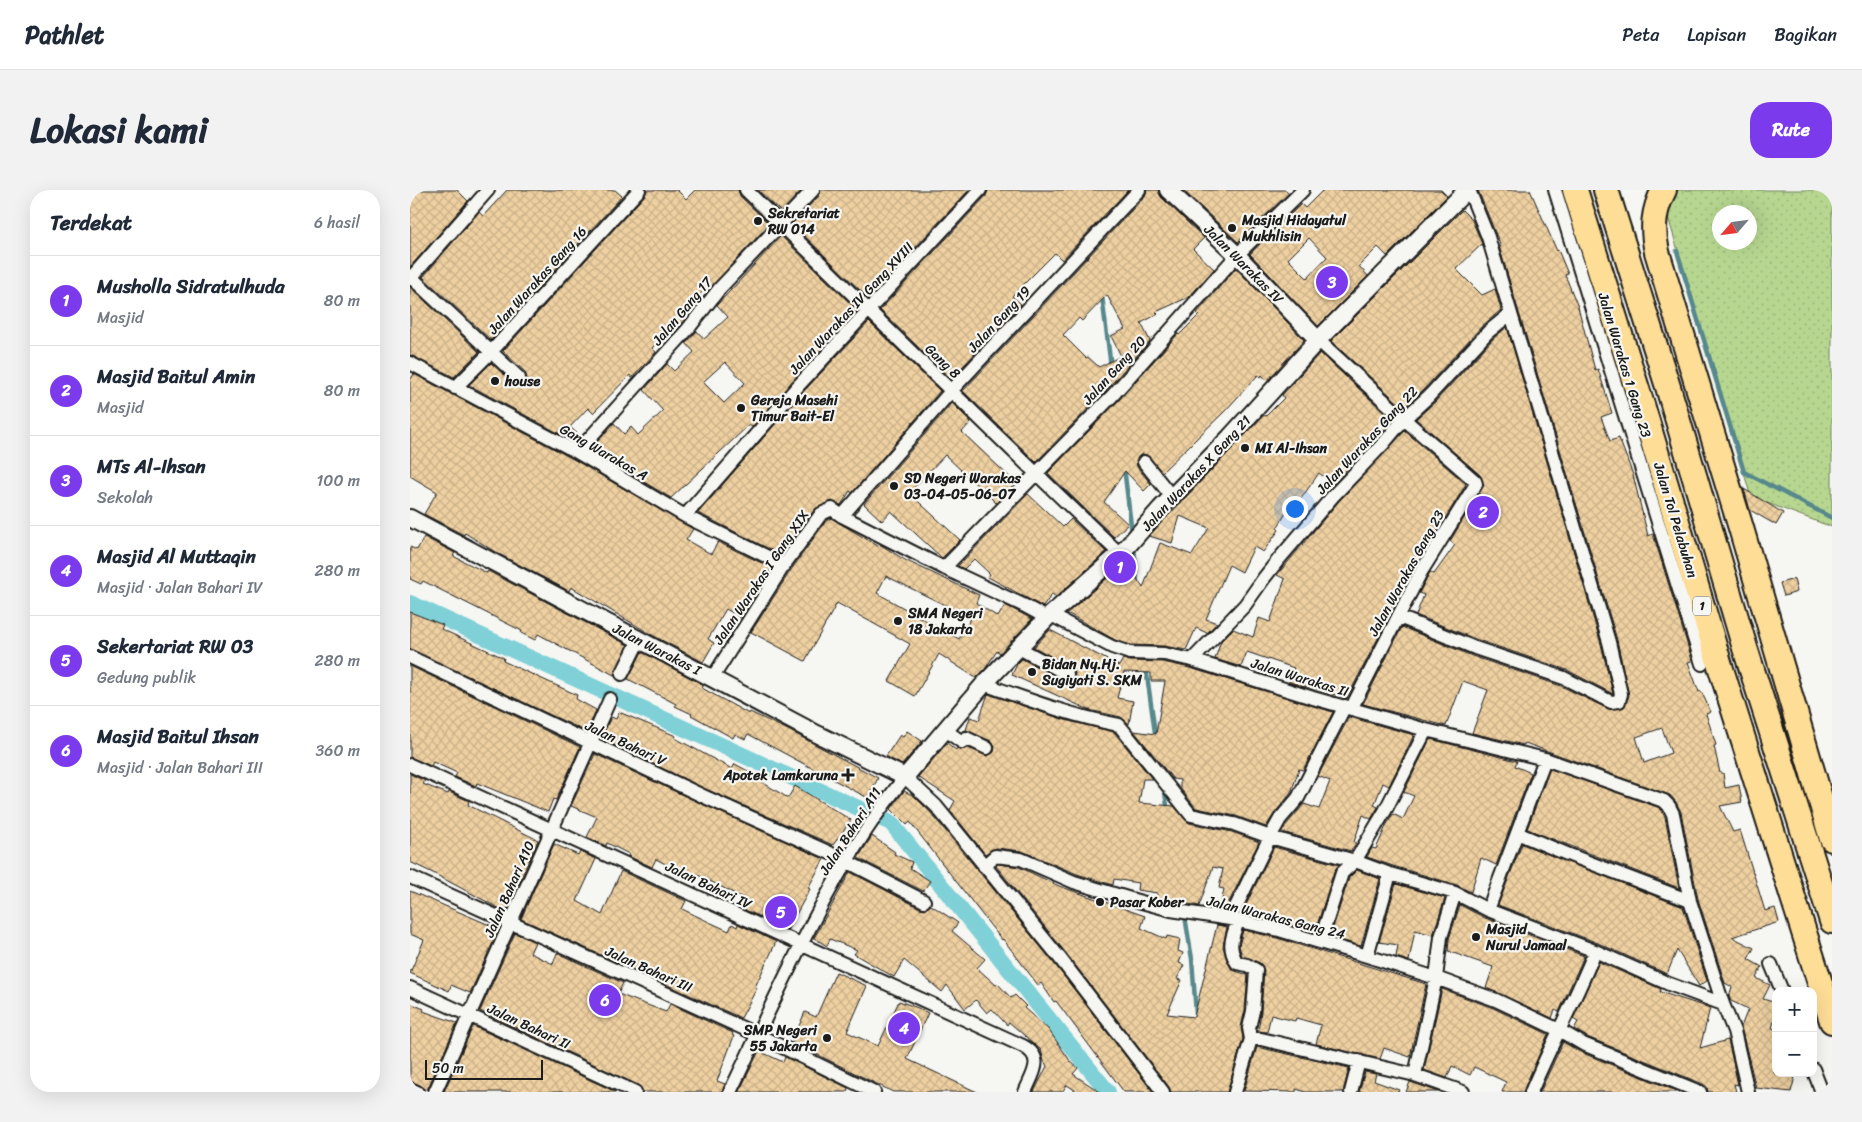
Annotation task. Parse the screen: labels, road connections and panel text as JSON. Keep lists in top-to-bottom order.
{
  "streets": {
    "highway": ["Jalan Tol Pelabuhan", "1"],
    "street": [
      "Jalan Warakas IV",
      "Jalan Warakas Gang 16",
      "Jalan Warakas IV Gang XVIII",
      "Jalan Gang 17",
      "Jalan Gang 19",
      "Gang 8",
      "Jalan Warakas 1 Gang 23",
      "Jalan Gang 20",
      "Jalan Warakas Gang 22",
      "Gang Warakas A",
      "Jalan Warakas X Gang 21",
      "Jalan Warakas Gang 23",
      "Jalan Warakas I Gang XIX",
      "Jalan Warakas I",
      "Jalan Warakas II",
      "Jalan Bahari V",
      "Jalan Bahari A11",
      "Jalan Bahari IV",
      "Jalan Bahari A10",
      "Jalan Warakas Gang 24",
      "Jalan Bahari III",
      "Jalan Bahari II"
    ]
  },
  "crossings": [
    ["Jalan Warakas IV", "Jalan Gang 20"],
    ["Jalan Warakas IV", "Jalan Warakas X Gang 21"],
    ["Jalan Warakas IV", "Jalan Warakas Gang 23"],
    ["Jalan Warakas Gang 16", "Gang Warakas A"],
    ["Jalan Warakas IV Gang XVIII", "Gang 8"],
    ["Jalan Warakas IV Gang XVIII", "Gang Warakas A"],
    ["Jalan Gang 17", "Gang 8"],
    ["Jalan Gang 17", "Gang Warakas A"],
    ["Jalan Gang 19", "Gang 8"],
    ["Jalan Gang 19", "Jalan Warakas I Gang XIX"],
    ["Jalan Gang 19", "Jalan Warakas II"],
    ["Gang 8", "Jalan Gang 20"],
    ["Gang 8", "Jalan Warakas X Gang 21"],
    ["Jalan Gang 20", "Jalan Warakas II"],
    ["Jalan Warakas Gang 22", "Jalan Warakas Gang 23"],
    ["Jalan Warakas Gang 22", "Jalan Warakas II"],
    ["Gang Warakas A", "Jalan Warakas I Gang XIX"],
    ["Jalan Warakas X Gang 21", "Jalan Warakas Gang 23"],
    ["Jalan Warakas X Gang 21", "Jalan Warakas I"],
    ["Jalan Warakas X Gang 21", "Jalan Warakas II"],
    ["Jalan Warakas X Gang 21", "Jalan Bahari A11"],
    ["Jalan Warakas Gang 23", "Jalan Warakas II"],
    ["Jalan Warakas Gang 23", "Jalan Warakas Gang 24"],
    ["Jalan Warakas I Gang XIX", "Jalan Warakas I"],
    ["Jalan Warakas I Gang XIX", "Jalan Warakas II"],
    ["Jalan Warakas I", "Jalan Bahari A11"],
    ["Jalan Bahari V", "Jalan Bahari A10"],
    ["Jalan Bahari A11", "Jalan Bahari IV"],
    ["Jalan Bahari A11", "Jalan Bahari III"],
    ["Jalan Bahari IV", "Jalan Bahari A10"],
    ["Jalan Bahari A10", "Jalan Bahari III"],
    ["Jalan Bahari A10", "Jalan Bahari II"]
  ],
  "places": {
    "other": [
      "Sekretariat RW 014",
      "Masjid Hidayatul Mukhlisin",
      "house",
      "Gereja Masehi Timur Bait-El",
      "MI Al-Ihsan",
      "SD Negeri Warakas 03-04-05-06-07",
      "SMA Negeri 18 Jakarta",
      "Bidan Ny.Hj. Sugiyati S. SKM",
      "Pasar Kober",
      "Masjid Nurul Jamaal",
      "SMP Negeri 55 Jakarta"
    ],
    "health": ["Apotek Lamkaruna"]
  },
  "scale_bar": "50 m",
  "north": "bottom left",
  "page": {
    "header": "Pathlet",
    "nav": ["Peta", "Lapisan", "Bagikan"],
    "title": "Lokasi kami",
    "buttons": "Rute",
    "heading": ["Terdekat", "6 hasil"],
    "list": [
      {
        "mark": "1",
        "name": "Musholla Sidratulhuda",
        "note": "Masjid",
        "value": "80 m"
      },
      {
        "mark": "2",
        "name": "Masjid Baitul Amin",
        "note": "Masjid",
        "value": "80 m"
      },
      {
        "mark": "3",
        "name": "MTs Al-Ihsan",
        "note": "Sekolah",
        "value": "100 m"
      },
      {
        "mark": "4",
        "name": "Masjid Al Muttaqin",
        "note": "Masjid · Jalan Bahari IV",
        "value": "280 m"
      },
      {
        "mark": "5",
        "name": "Sekertariat RW 03",
        "note": "Gedung publik",
        "value": "280 m"
      },
      {
        "mark": "6",
        "name": "Masjid Baitul Ihsan",
        "note": "Masjid · Jalan Bahari III",
        "value": "360 m"
      }
    ],
    "pins": [
      "3",
      "2",
      "1",
      "5",
      "6",
      "4"
    ],
    "map_buttons": ["+", "−"],
    "scale": "50 m"
  }
}
